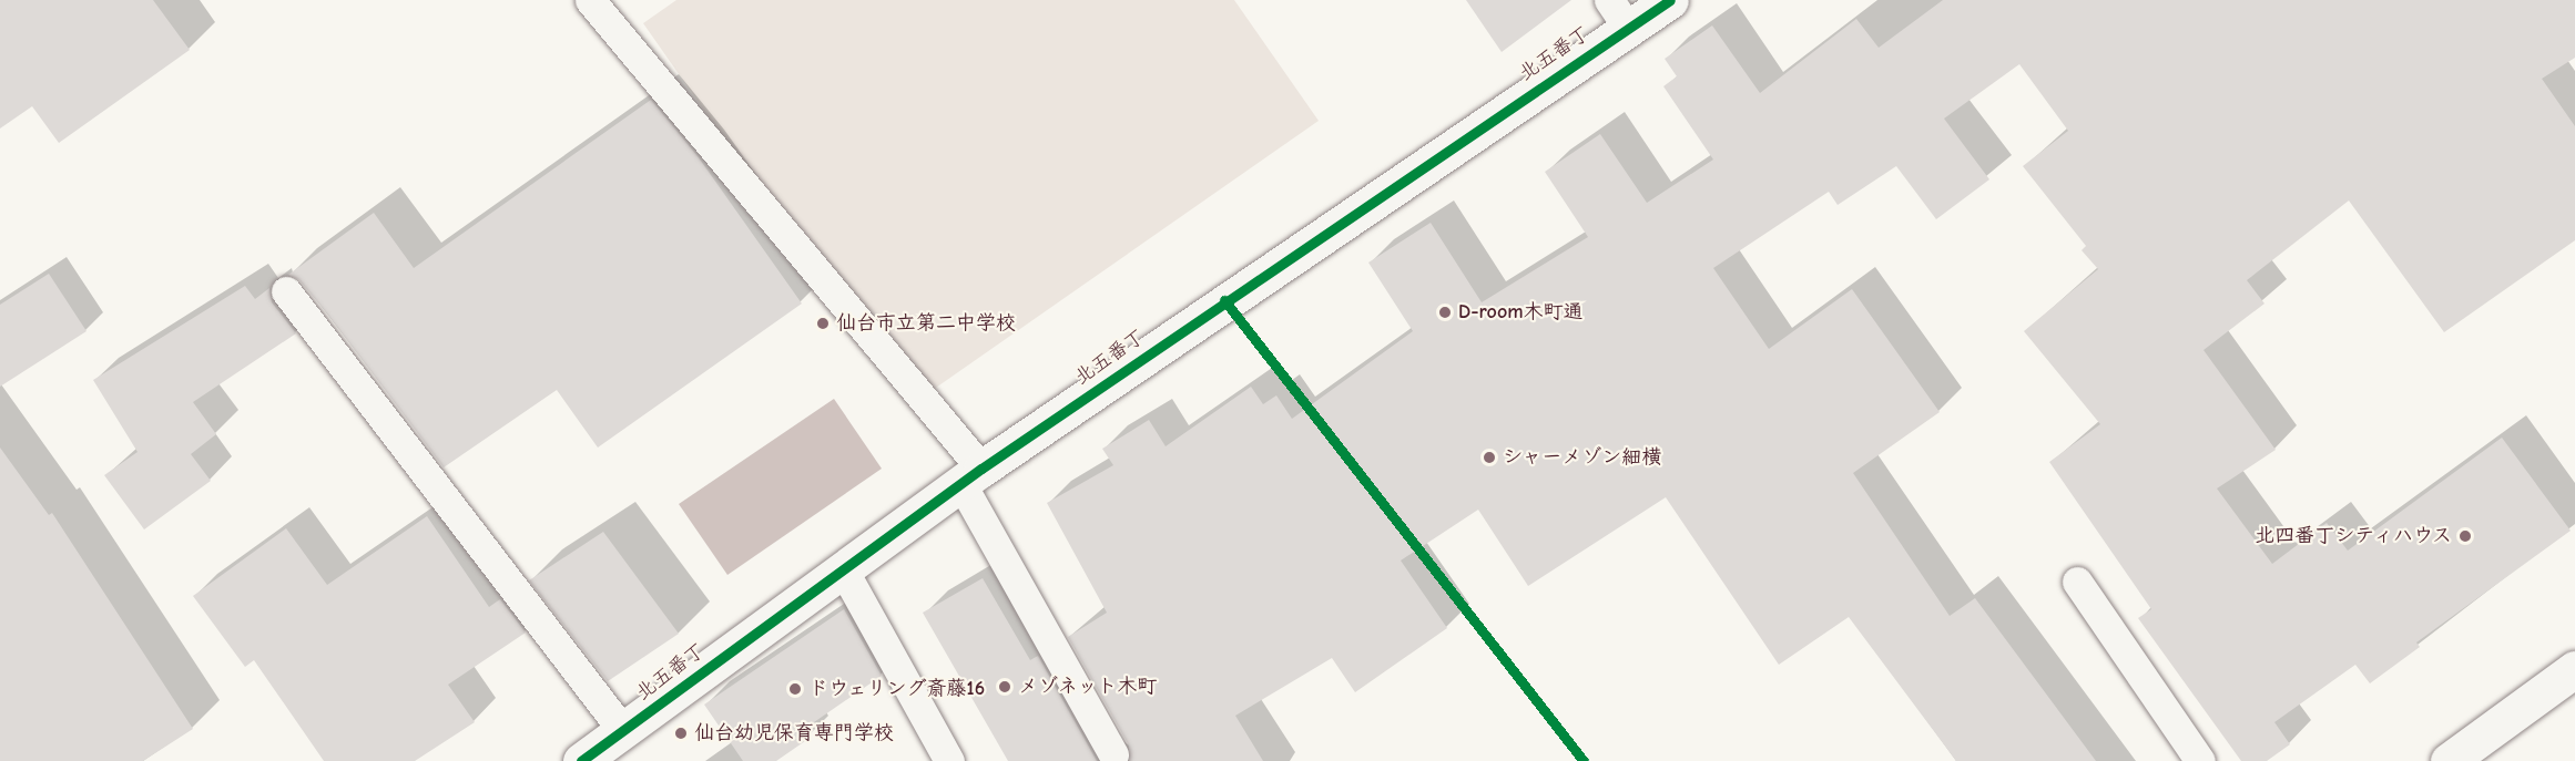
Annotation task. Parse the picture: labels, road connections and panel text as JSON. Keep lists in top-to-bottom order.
{
  "streets": {
    "street": ["北五番丁"]
  },
  "places": [
    "D-room木町通",
    "仙台市立第二中学校",
    "シャーメゾン細横",
    "北四番丁シティハウス",
    "メゾネット木町",
    "ドウェリング斎藤16",
    "仙台幼児保育専門学校"
  ]
}
